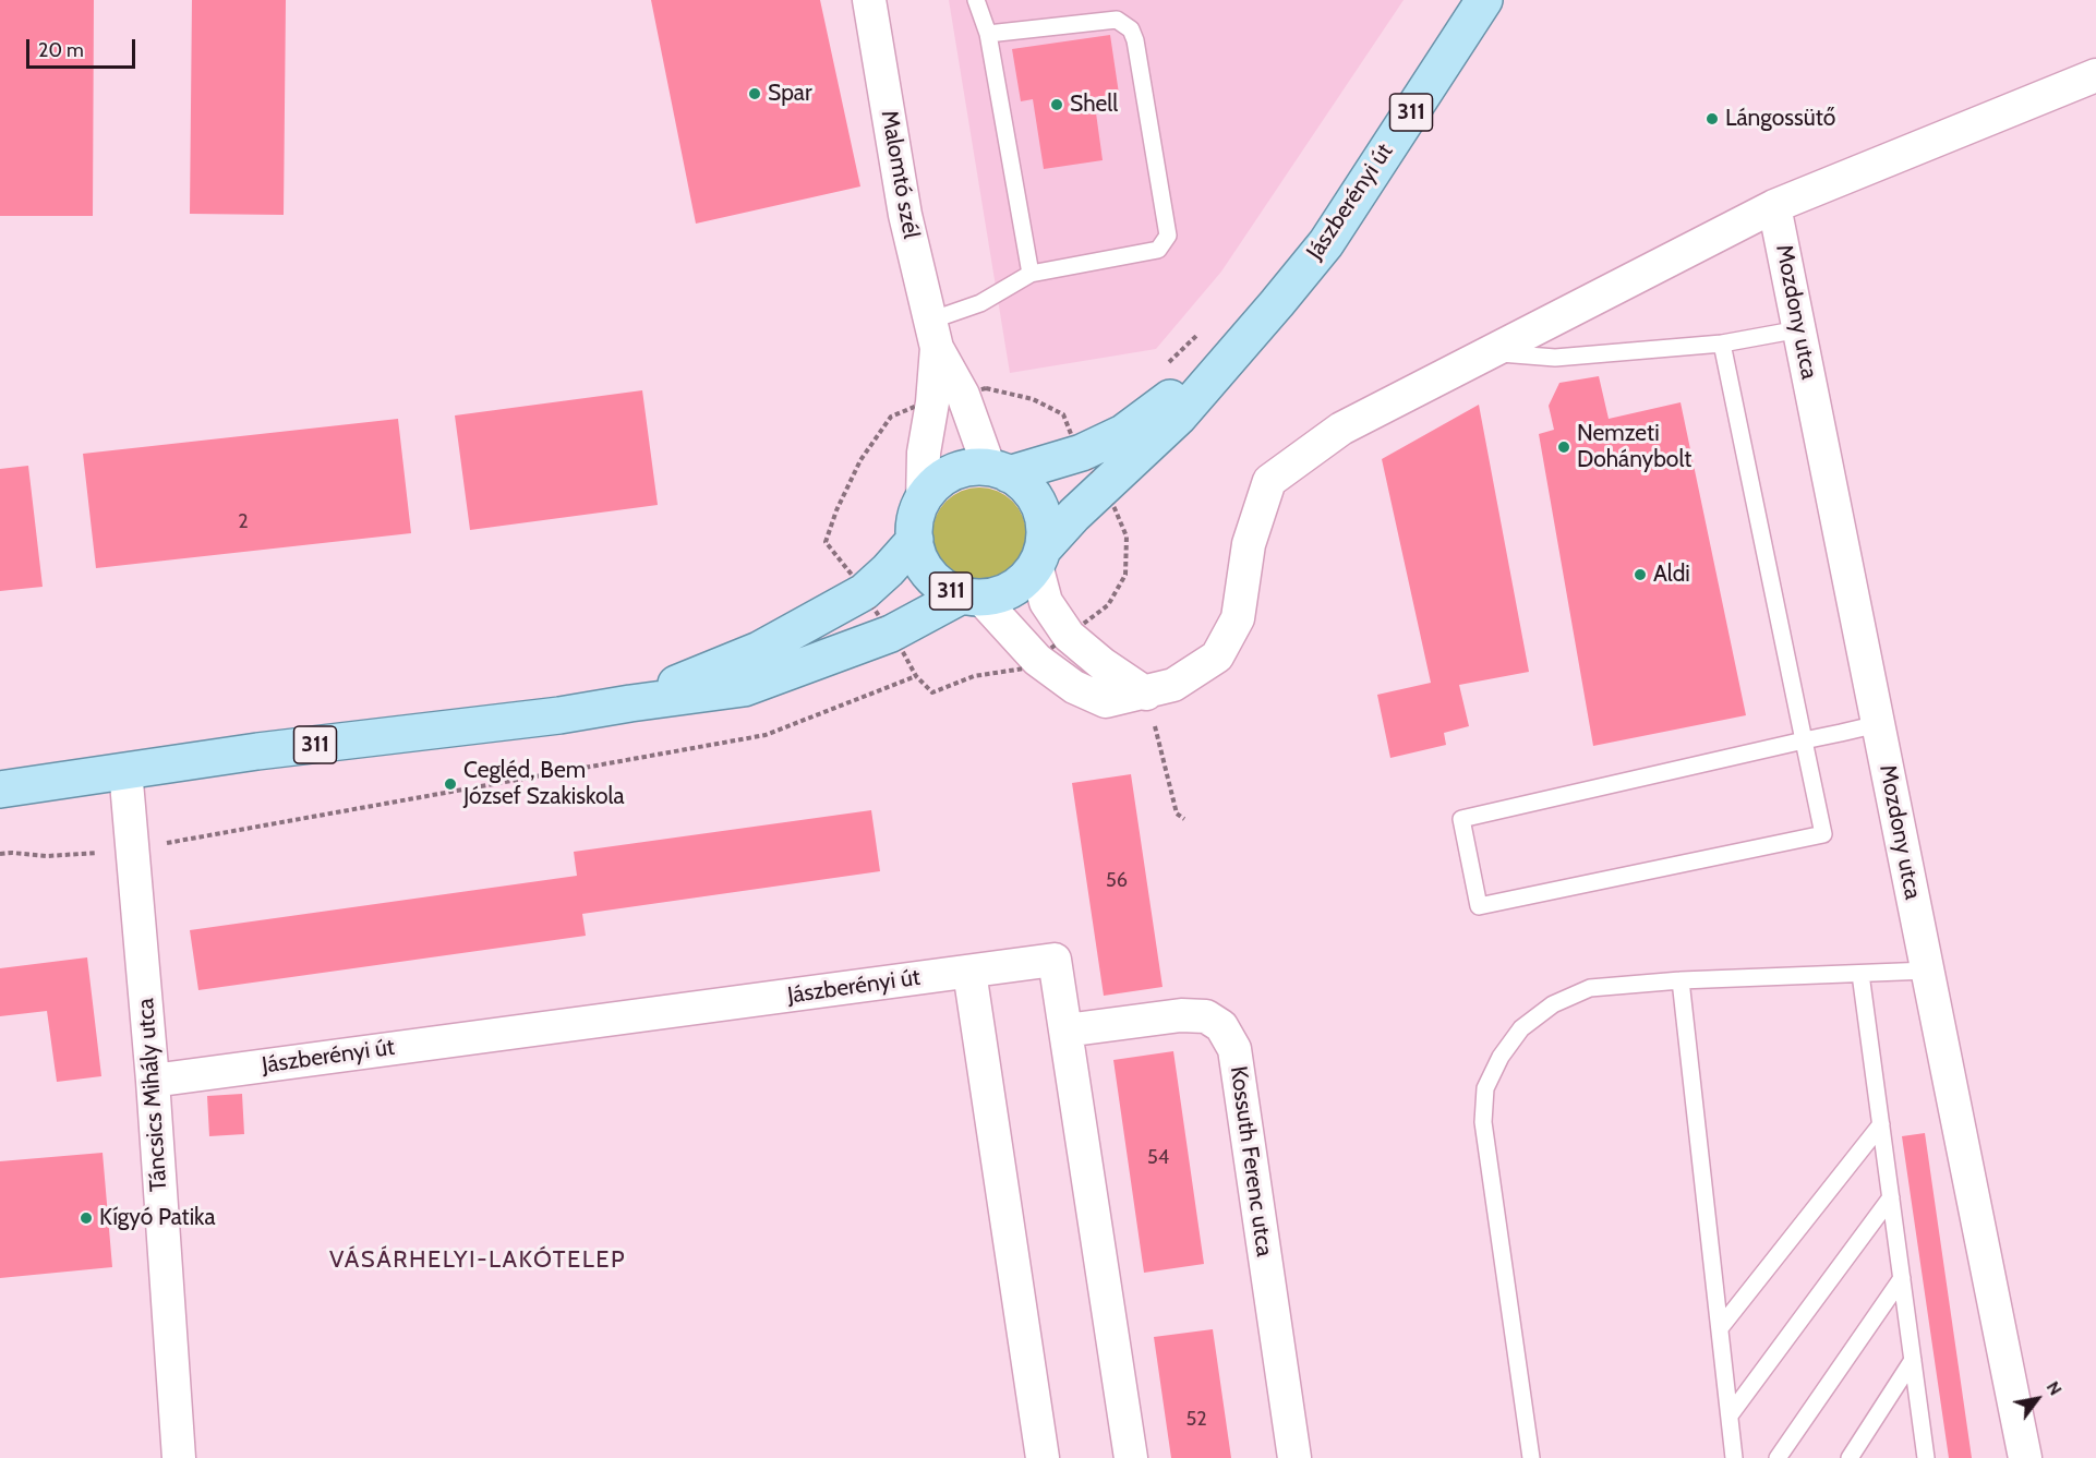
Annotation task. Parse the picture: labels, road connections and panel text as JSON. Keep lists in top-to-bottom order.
{
  "streets": {
    "main road": ["311", "Jászberényi út"],
    "street": [
      "Malomtó szél",
      "Mozdony utca",
      "Táncsics Mihály utca",
      "Kossuth Ferenc utca"
    ]
  },
  "crossings": [
    ["311", "Malomtó szél"],
    ["311", "Jászberényi út"],
    ["311", "Táncsics Mihály utca"],
    ["Malomtó szél", "Jászberényi út"],
    ["Jászberényi út", "Táncsics Mihály utca"],
    ["Jászberényi út", "Kossuth Ferenc utca"]
  ],
  "districts": ["VÁSÁRHELYI-LAKÓTELEP"],
  "places": [
    "Spar",
    "Shell",
    "Lángossütő",
    "Nemzeti Dohánybolt",
    "Aldi",
    "Cegléd, Bem József Szakiskola",
    "Kígyó Patika"
  ],
  "house_numbers": [
    "2",
    "56",
    "54",
    "52"
  ],
  "scale_bar": "20 m",
  "north": "top right"
}
